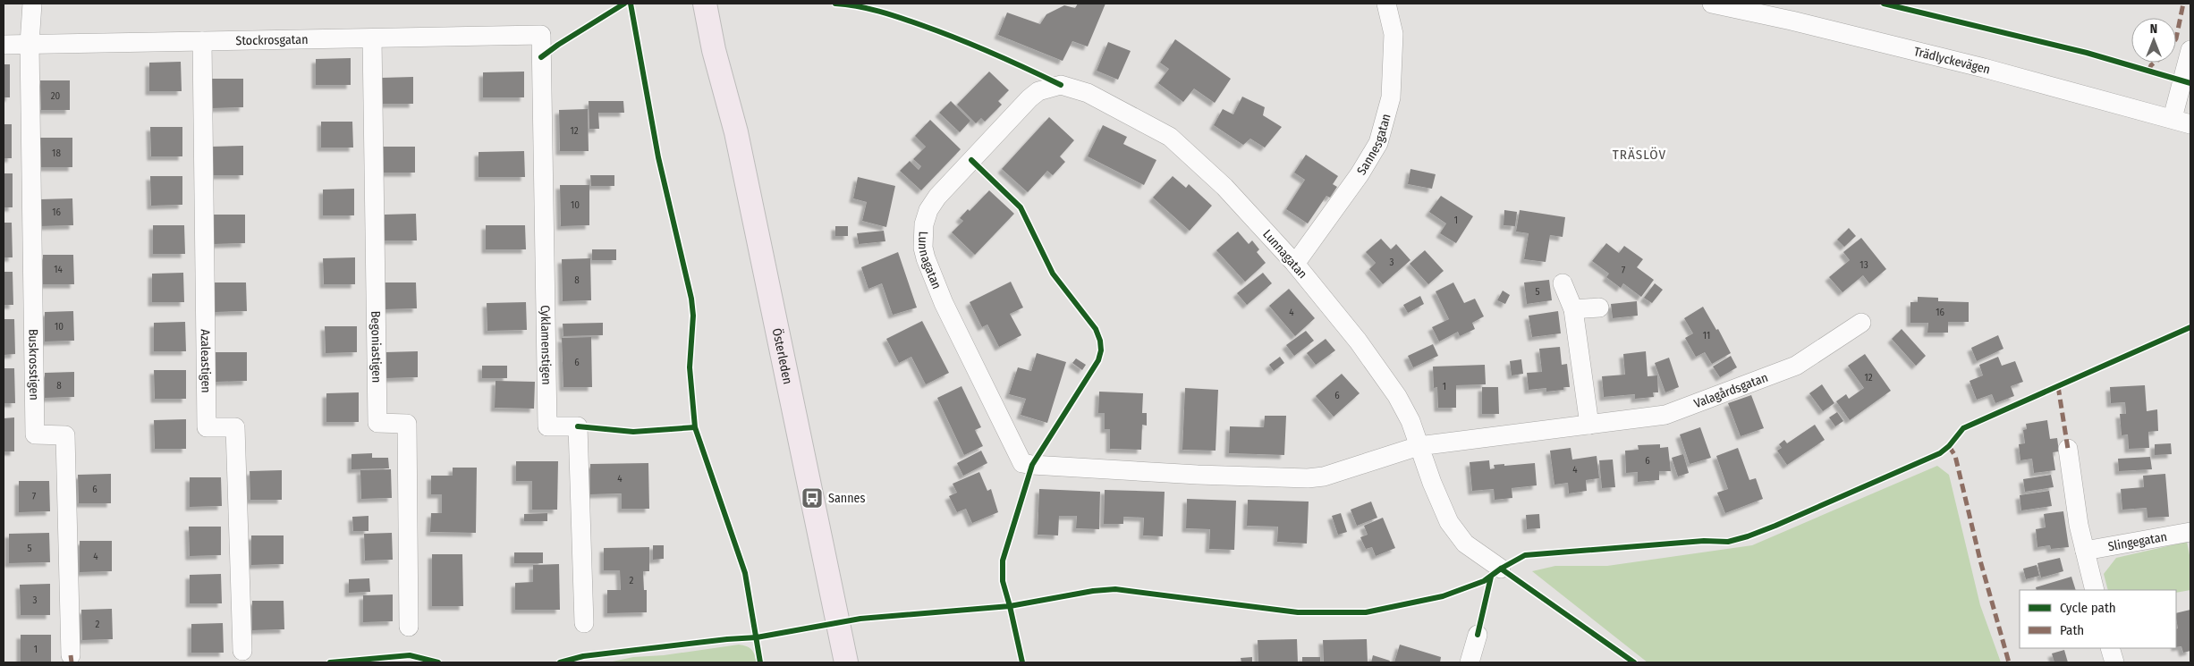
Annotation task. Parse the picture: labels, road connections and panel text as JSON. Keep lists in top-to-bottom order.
{
  "streets": {
    "main road": ["Österleden"],
    "street": [
      "Stockrosgatan",
      "Trädlyckevägen",
      "Sannesgatan",
      "Lunnagatan",
      "Cyklamenstigen",
      "Begoniastigen",
      "Azaleastigen",
      "Buskrosstigen",
      "Valagårdsgatan",
      "Slingegatan"
    ]
  },
  "crossings": [
    ["Stockrosgatan", "Cyklamenstigen"],
    ["Stockrosgatan", "Begoniastigen"],
    ["Stockrosgatan", "Azaleastigen"],
    ["Stockrosgatan", "Buskrosstigen"],
    ["Sannesgatan", "Lunnagatan"],
    ["Lunnagatan", "Valagårdsgatan"]
  ],
  "districts": ["TRÄSLÖV"],
  "places": {
    "bus stop": ["Sannes"]
  },
  "house_numbers": [
    "20",
    "12",
    "18",
    "10",
    "16",
    "1",
    "3",
    "13",
    "14",
    "7",
    "8",
    "5",
    "4",
    "16",
    "10",
    "11",
    "6",
    "12",
    "8",
    "1",
    "6",
    "6",
    "4",
    "4",
    "6",
    "7",
    "5",
    "4",
    "2",
    "3",
    "2",
    "1"
  ],
  "legend": ["Cycle path", "Path"],
  "north": "top"
}
